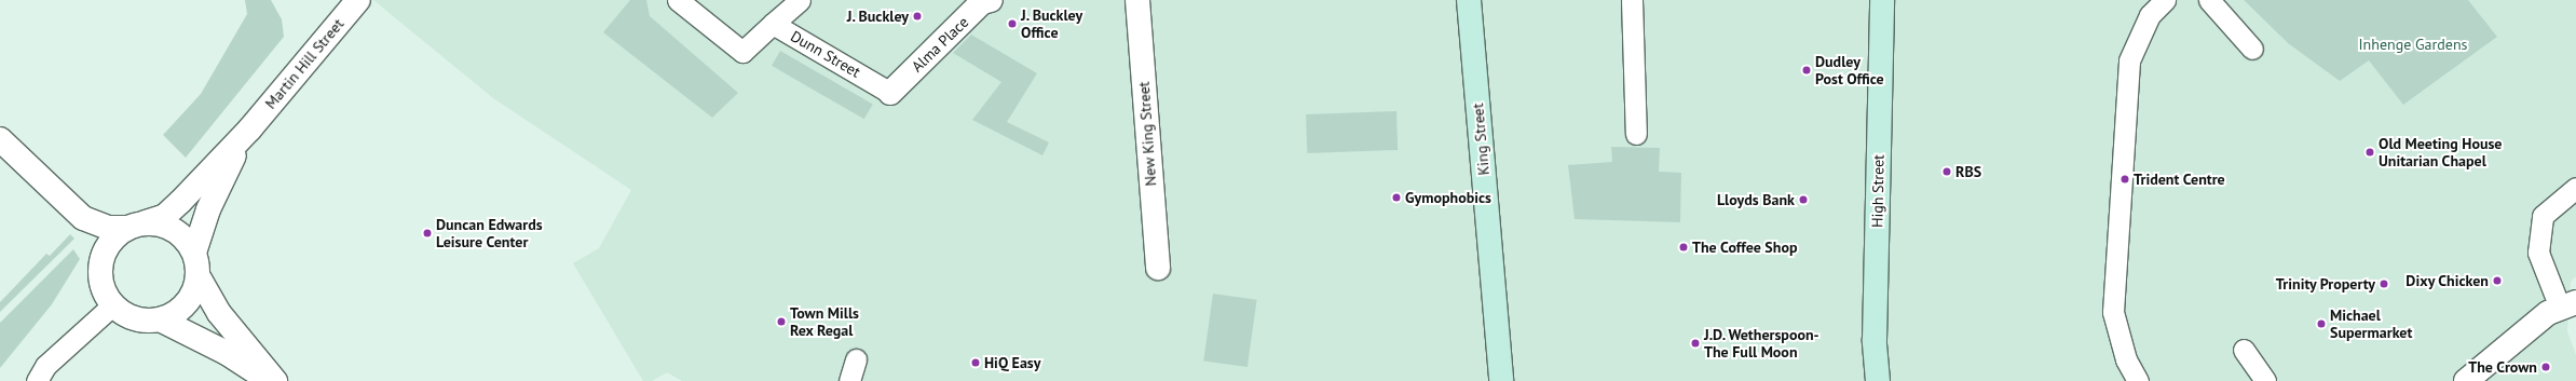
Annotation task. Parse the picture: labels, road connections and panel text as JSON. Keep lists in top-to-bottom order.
{
  "streets": {
    "street": [
      "Alma Place",
      "Martin Hill Street",
      "New King Street",
      "King Street",
      "High Street"
    ],
    "lane": ["Dunn Street"]
  },
  "crossings": [
    ["Alma Place", "Dunn Street"]
  ],
  "parks": ["Inhenge Gardens"],
  "places": [
    "J. Buckley",
    "J. Buckley Office",
    "Dudley Post Office",
    "Old Meeting House Unitarian Chapel",
    "RBS",
    "Trident Centre",
    "Gymophobics",
    "Lloyds Bank",
    "Duncan Edwards Leisure Center",
    "The Coffee Shop",
    "Dixy Chicken",
    "Trinity Property",
    "Town Mills Rex Regal",
    "Michael Supermarket",
    "J.D. Wetherspoon- The Full Moon",
    "HiQ Easy",
    "The Crown"
  ]
}
